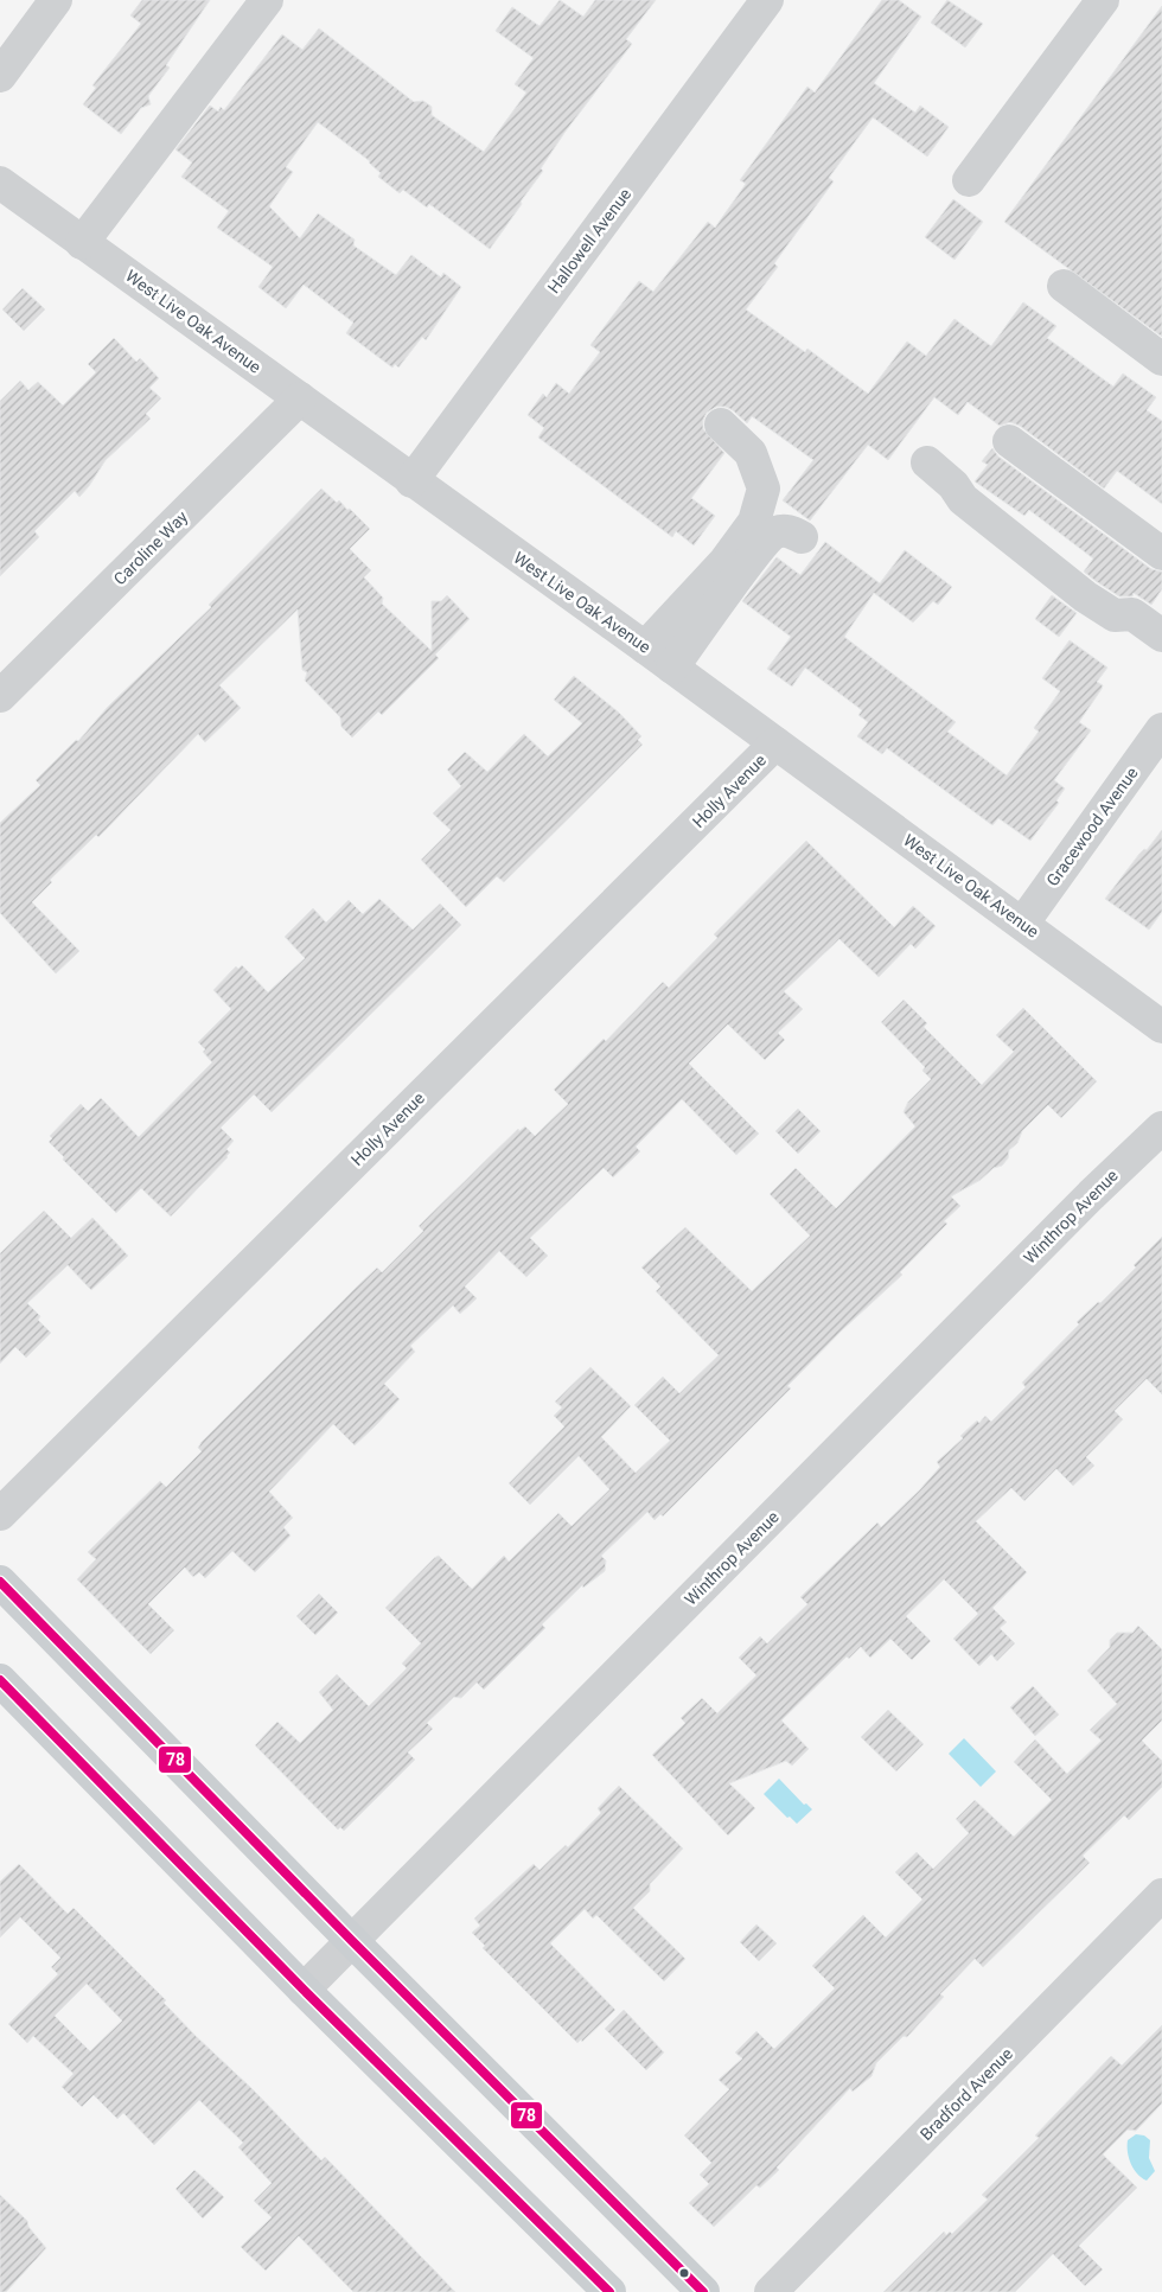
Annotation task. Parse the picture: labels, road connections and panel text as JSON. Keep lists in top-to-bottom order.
{
  "streets": {
    "street": [
      "Hallowell Avenue",
      "West Live Oak Avenue",
      "Caroline Way",
      "Holly Avenue",
      "Gracewood Avenue",
      "Winthrop Avenue",
      "Bradford Avenue"
    ]
  },
  "crossings": [
    ["Hallowell Avenue", "West Live Oak Avenue"],
    ["West Live Oak Avenue", "Caroline Way"],
    ["West Live Oak Avenue", "Holly Avenue"],
    ["West Live Oak Avenue", "Gracewood Avenue"]
  ],
  "lines": ["transit line 78"]
}
